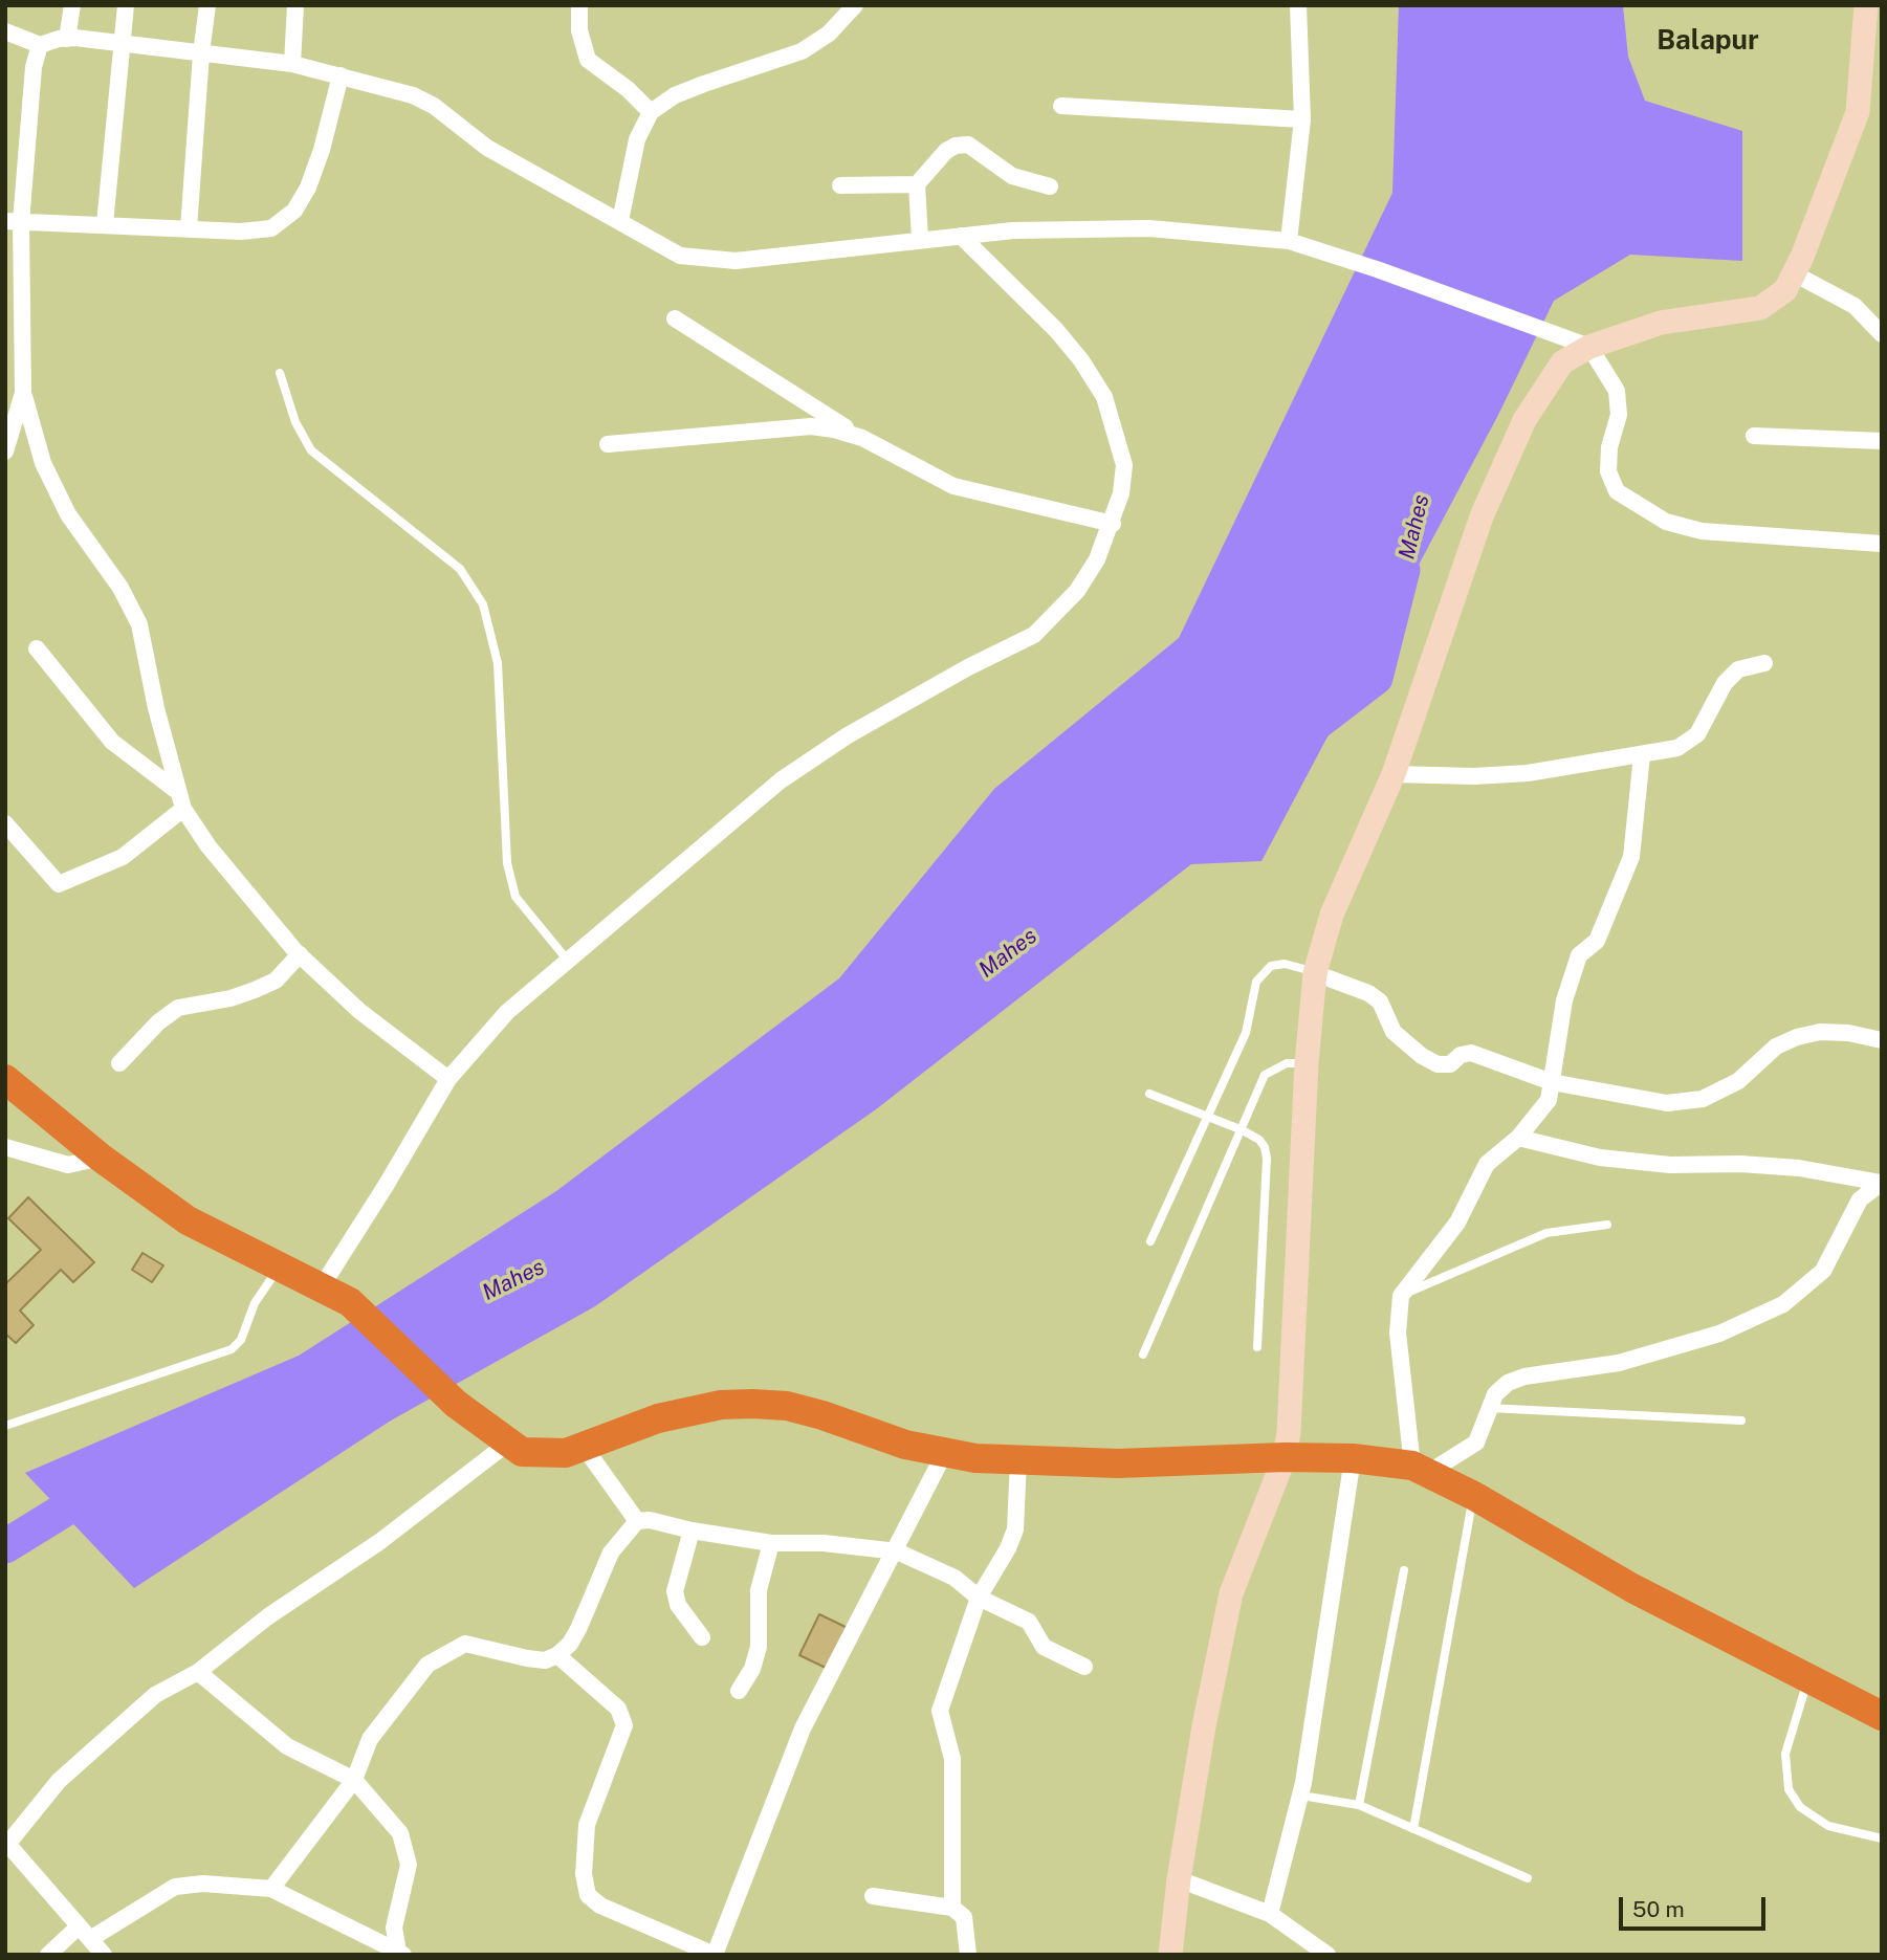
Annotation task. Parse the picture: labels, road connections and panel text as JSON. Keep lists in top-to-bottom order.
{
  "districts": ["Balapur"],
  "water": ["Mahes"],
  "scale_bar": "50 m"
}
